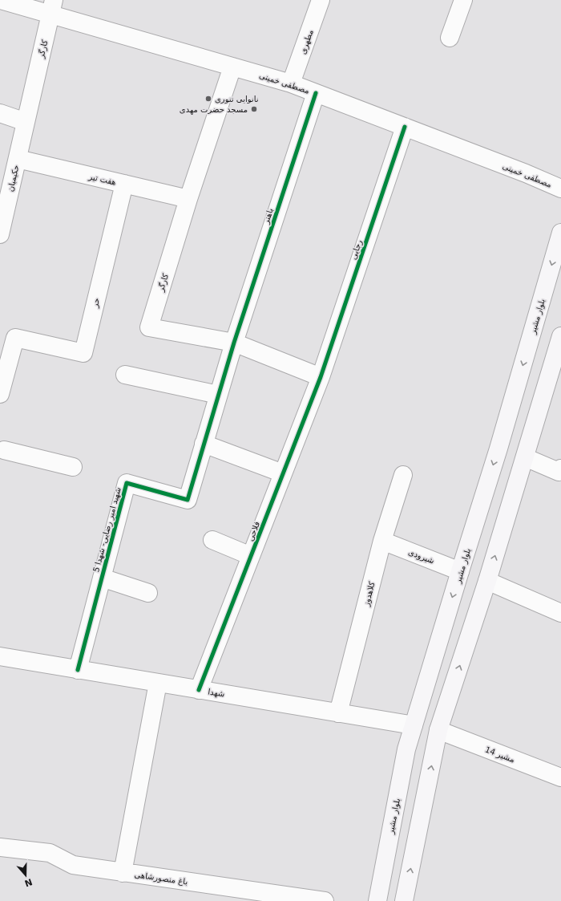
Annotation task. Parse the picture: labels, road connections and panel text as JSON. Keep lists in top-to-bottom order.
{
  "streets": {
    "main road": ["بلوار مشیر"],
    "street": [
      "مطهری",
      "کارگر",
      "مصطفی خمینی",
      "حکیمیان",
      "هفت تیر",
      "باهنر",
      "رجایی",
      "حر",
      "شهید امیر رضایی- شهدا 5",
      "فلاحی",
      "شیرودی",
      "کلاهدوز",
      "شهدا",
      "مشیر 14",
      "باغ منصورشاهی"
    ]
  },
  "crossings": [
    ["مطهری", "مصطفی خمینی"],
    ["کارگر", "مصطفی خمینی"],
    ["کارگر", "حکیمیان"],
    ["کارگر", "هفت تیر"],
    ["کارگر", "باهنر"],
    ["کارگر", "رجایی"],
    ["کارگر", "شهید امیر رضایی- شهدا 5"],
    ["کارگر", "فلاحی"],
    ["مصطفی خمینی", "باهنر"],
    ["مصطفی خمینی", "رجایی"],
    ["حکیمیان", "هفت تیر"],
    ["هفت تیر", "حر"],
    ["باهنر", "شهید امیر رضایی- شهدا 5"],
    ["رجایی", "فلاحی"],
    ["بلوار مشیر", "شیرودی"],
    ["بلوار مشیر", "شهدا"],
    ["شهید امیر رضایی- شهدا 5", "شهدا"],
    ["فلاحی", "شهدا"],
    ["شیرودی", "کلاهدوز"],
    ["کلاهدوز", "شهدا"]
  ],
  "places": ["نانوایی تنوری", "مسجد حضرت مهدی"],
  "north": "bottom"
}
